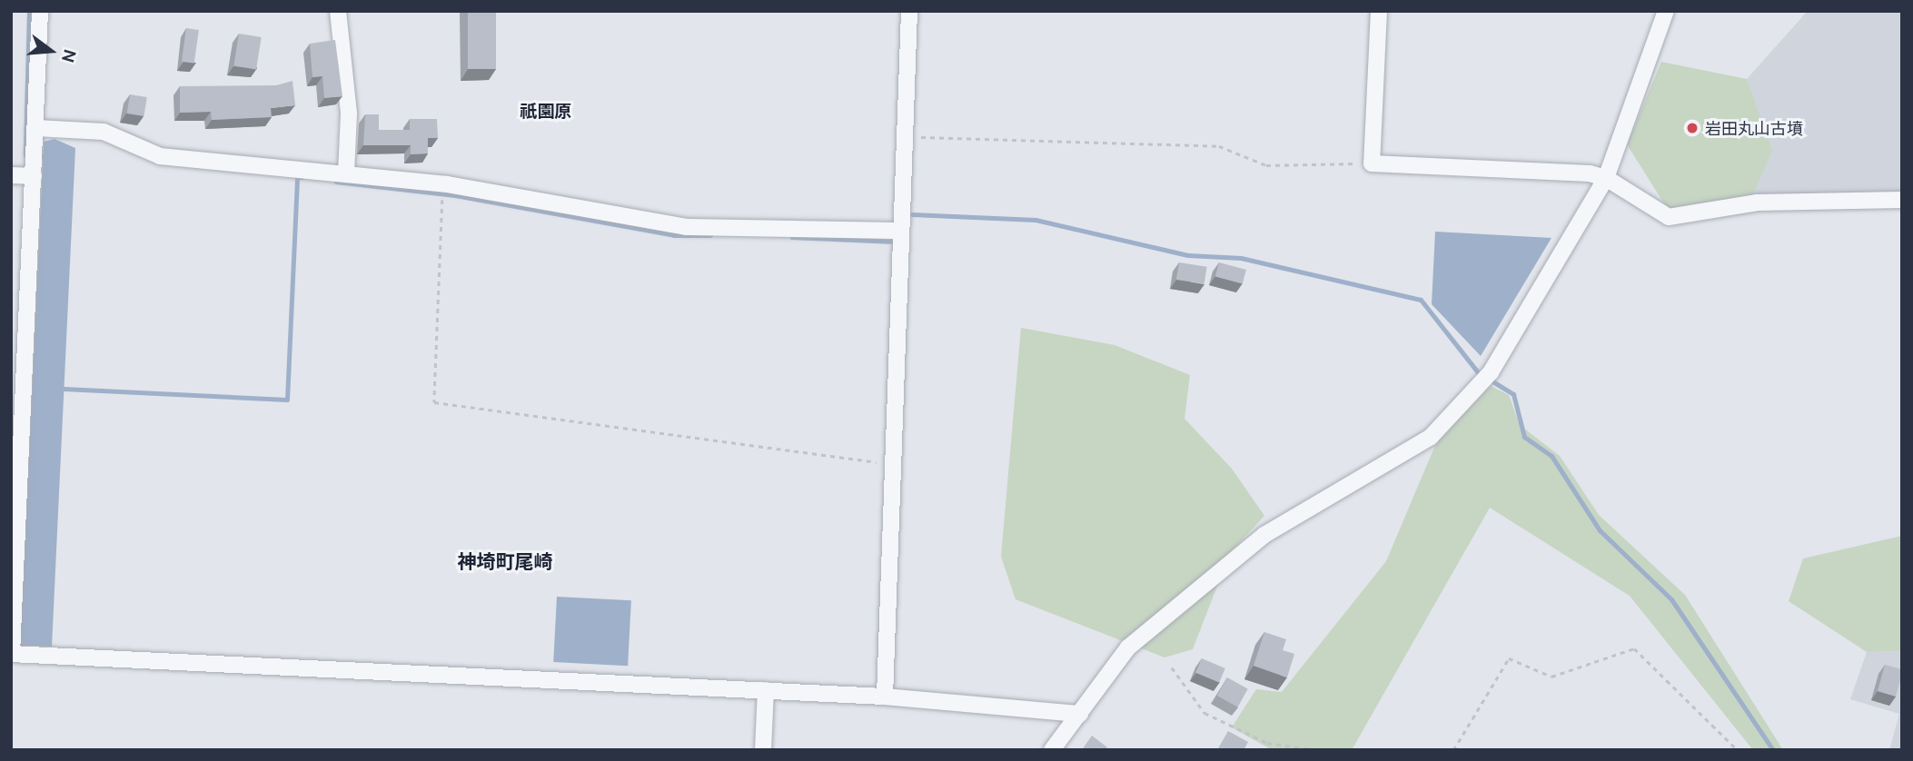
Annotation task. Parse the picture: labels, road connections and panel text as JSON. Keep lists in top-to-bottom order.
{
  "districts": ["祇園原", "神埼町尾崎"],
  "places": ["岩田丸山古墳"],
  "north": "right"
}
